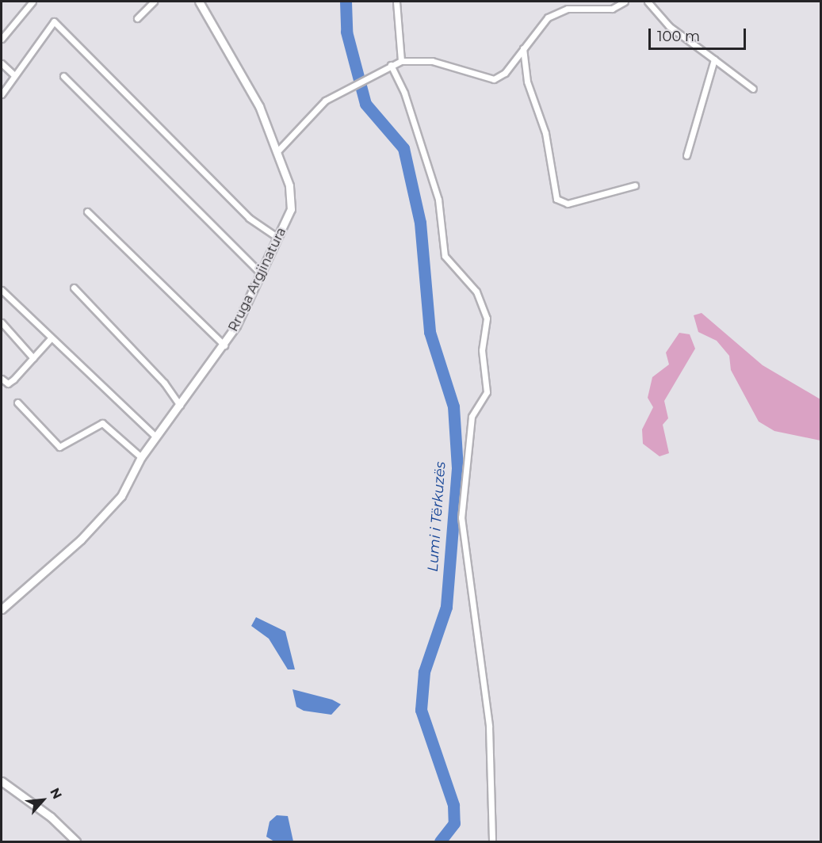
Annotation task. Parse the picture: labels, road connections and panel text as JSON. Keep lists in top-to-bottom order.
{
  "streets": {
    "street": ["Rruga Argjinatura"]
  },
  "water": ["Lumi i Tërkuzës"],
  "scale_bar": "100 m",
  "north": "top right"
}
